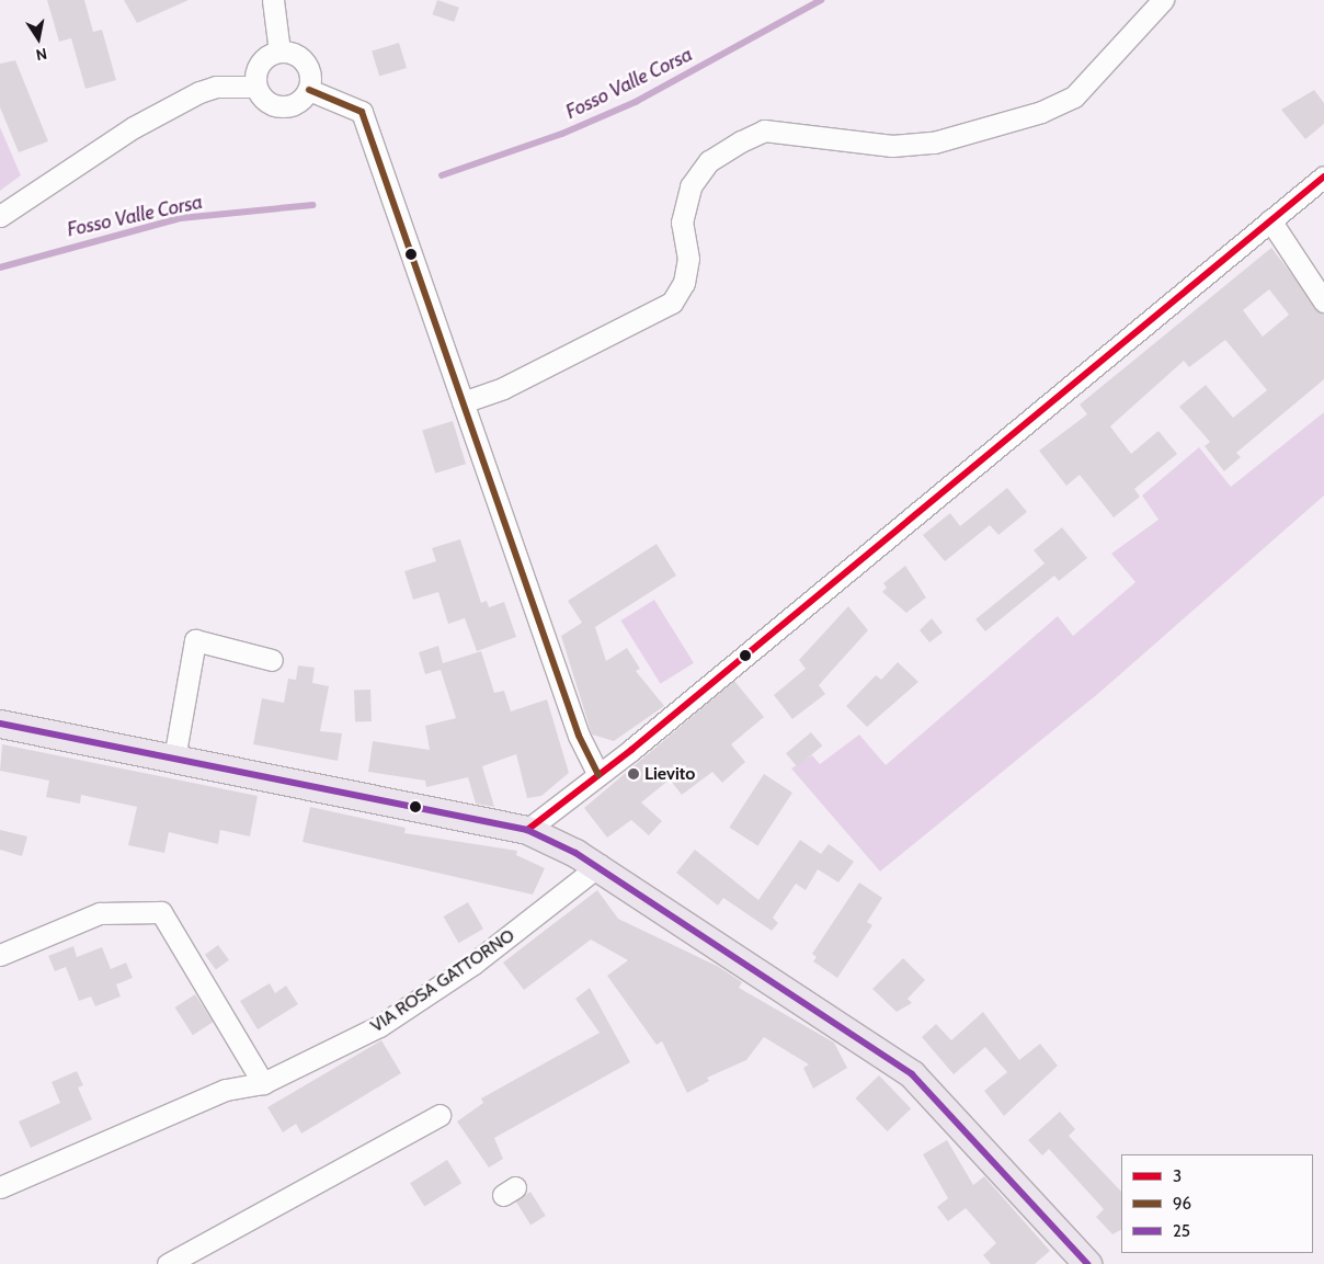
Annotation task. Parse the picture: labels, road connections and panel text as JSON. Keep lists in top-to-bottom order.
{
  "streets": {
    "street": ["VIA ROSA GATTORNO"]
  },
  "water": ["Fosso Valle Corsa"],
  "places": ["Lievito"],
  "lines": ["transit line 96", "transit line 3", "transit line 25"],
  "legend": ["3", "96", "25"],
  "north": "bottom"
}
